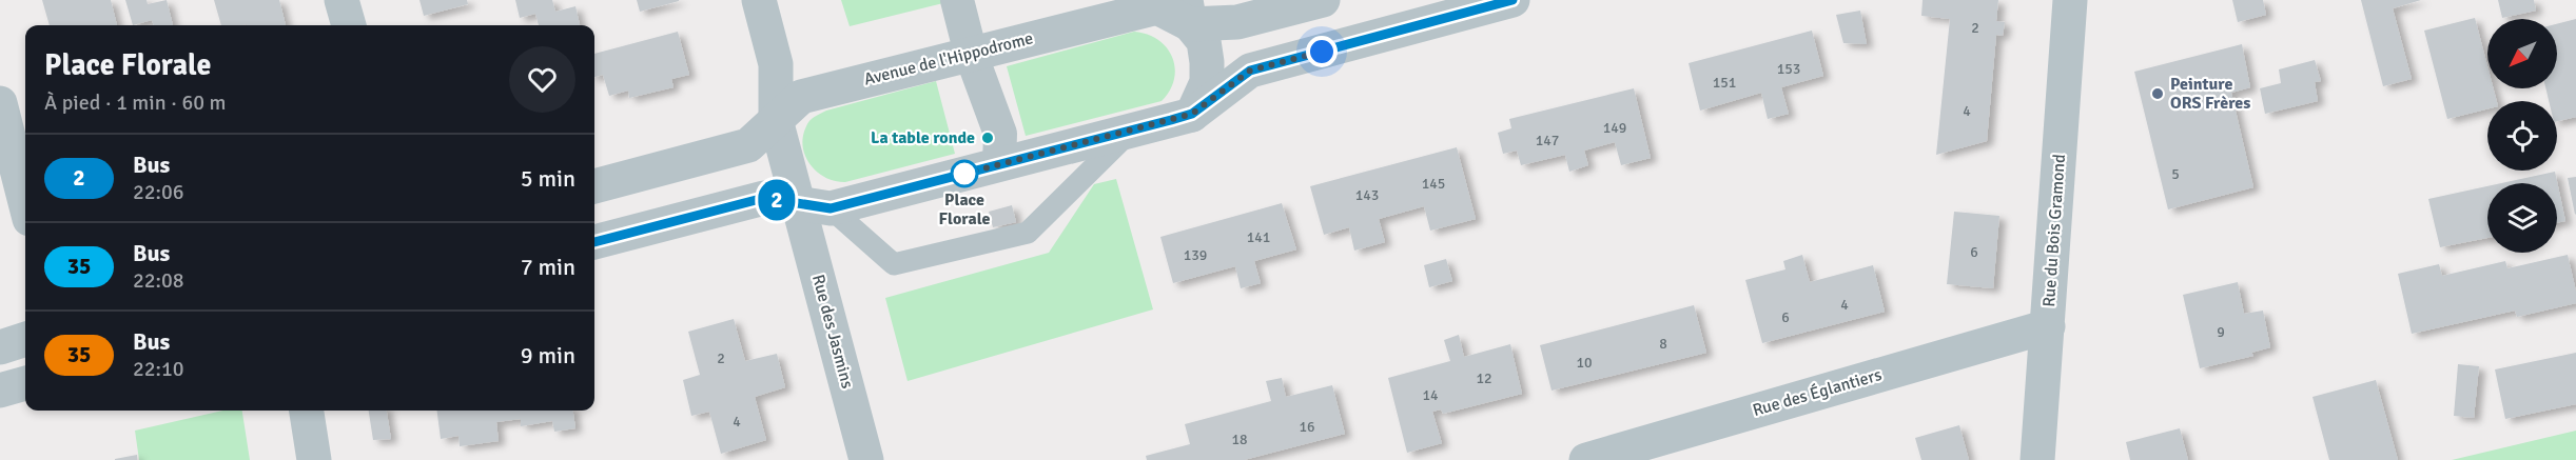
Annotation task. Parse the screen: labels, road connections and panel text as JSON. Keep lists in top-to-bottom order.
{
  "streets": {
    "street": [
      "Avenue de l'Hippodrome",
      "Rue du Bois Gramond",
      "Rue des Jasmins",
      "Rue des Églantiers"
    ]
  },
  "crossings": [
    ["Avenue de l'Hippodrome", "Rue des Jasmins"],
    ["Rue du Bois Gramond", "Rue des Églantiers"]
  ],
  "places": ["Peinture ORS Frères", "La table ronde", "Place Florale"],
  "lines": ["bus line 2"],
  "house_numbers": [
    "2",
    "153",
    "151",
    "4",
    "149",
    "147",
    "5",
    "145",
    "143",
    "141",
    "6",
    "139",
    "4",
    "6",
    "9",
    "8",
    "2",
    "10",
    "12",
    "14",
    "4",
    "16",
    "18"
  ],
  "north": "bottom left",
  "page": {
    "on_map": "2",
    "heading": ["Place Florale", "À pied · 1 min · 60 m"],
    "list": [
      {
        "mark": "2",
        "name": "Bus",
        "note": "22:06",
        "value": "5 min"
      },
      {
        "mark": "35",
        "name": "Bus",
        "note": "22:08",
        "value": "7 min"
      },
      {
        "mark": "35",
        "name": "Bus",
        "note": "22:10",
        "value": "9 min"
      }
    ]
  }
}
